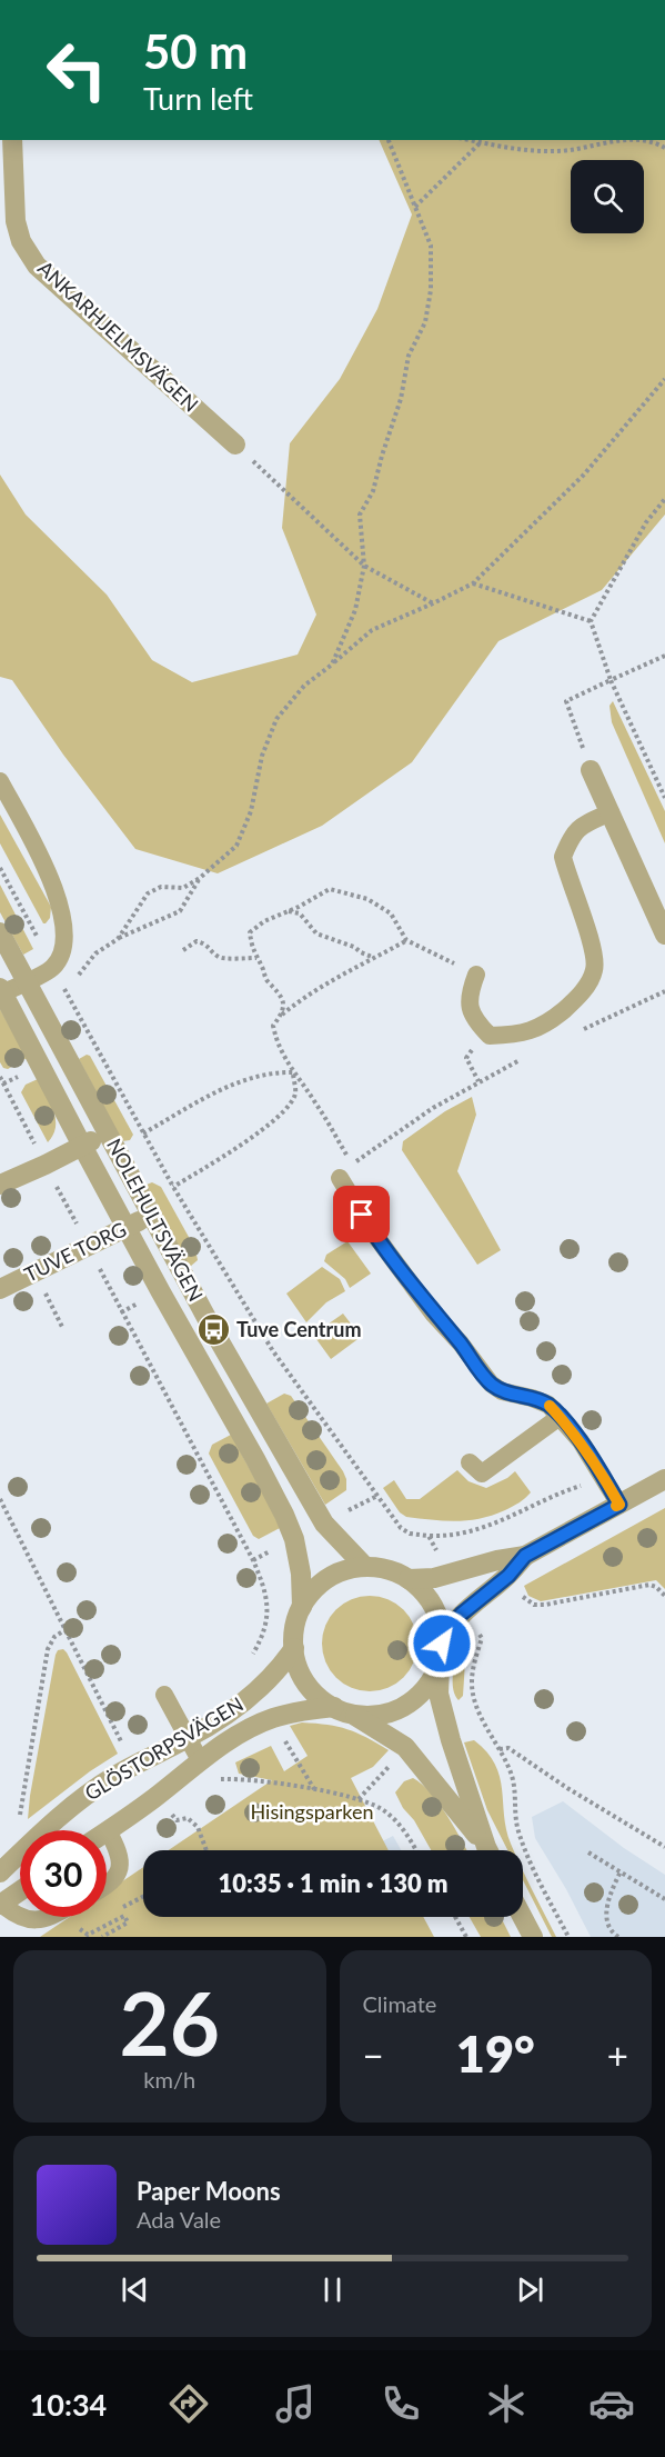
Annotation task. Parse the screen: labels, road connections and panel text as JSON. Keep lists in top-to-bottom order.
{
  "streets": {
    "street": [
      "ANKARHJELMSVÄGEN",
      "NOLEHULTSVÄGEN",
      "TUVE TORG",
      "GLÖSTORPSVÄGEN"
    ]
  },
  "crossings": [
    ["NOLEHULTSVÄGEN", "TUVE TORG"],
    ["NOLEHULTSVÄGEN", "GLÖSTORPSVÄGEN"]
  ],
  "parks": ["Hisingsparken"],
  "places": {
    "bus stop": ["Tuve Centrum"]
  },
  "page": {
    "turn": ["50 m", "Turn left"],
    "limit": "30",
    "trip": "10:35 · 1 min · 130 m",
    "tile": [
      ["26", "km/h"],
      "Climate"
    ],
    "heat": ["−", "19°", "+"],
    "song": ["Paper Moons", "Ada Vale"],
    "tabs": "10:34"
  }
}
